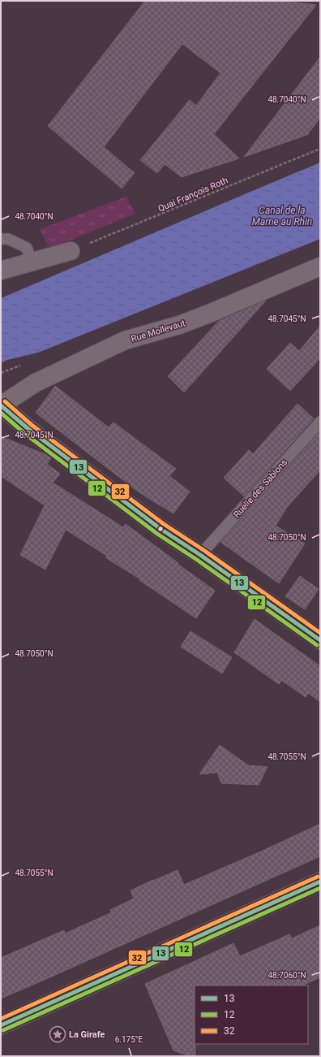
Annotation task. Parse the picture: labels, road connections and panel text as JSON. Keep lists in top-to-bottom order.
{
  "streets": {
    "street": ["Rue Mollevaut"],
    "lane": ["Ruelle des Sablons"],
    "path": ["Quai François Roth"]
  },
  "water": ["Canal de la Marne au Rhin"],
  "places": {
    "place": ["La Girafe"]
  },
  "lines": ["transit line 32", "transit line 13", "transit line 12"],
  "legend": ["13", "12", "32"],
  "coordinates": [
    "48.7040°N",
    "48.7045°N",
    "48.7050°N",
    "48.7055°N",
    "48.7060°N",
    "6.175°E"
  ]
}
